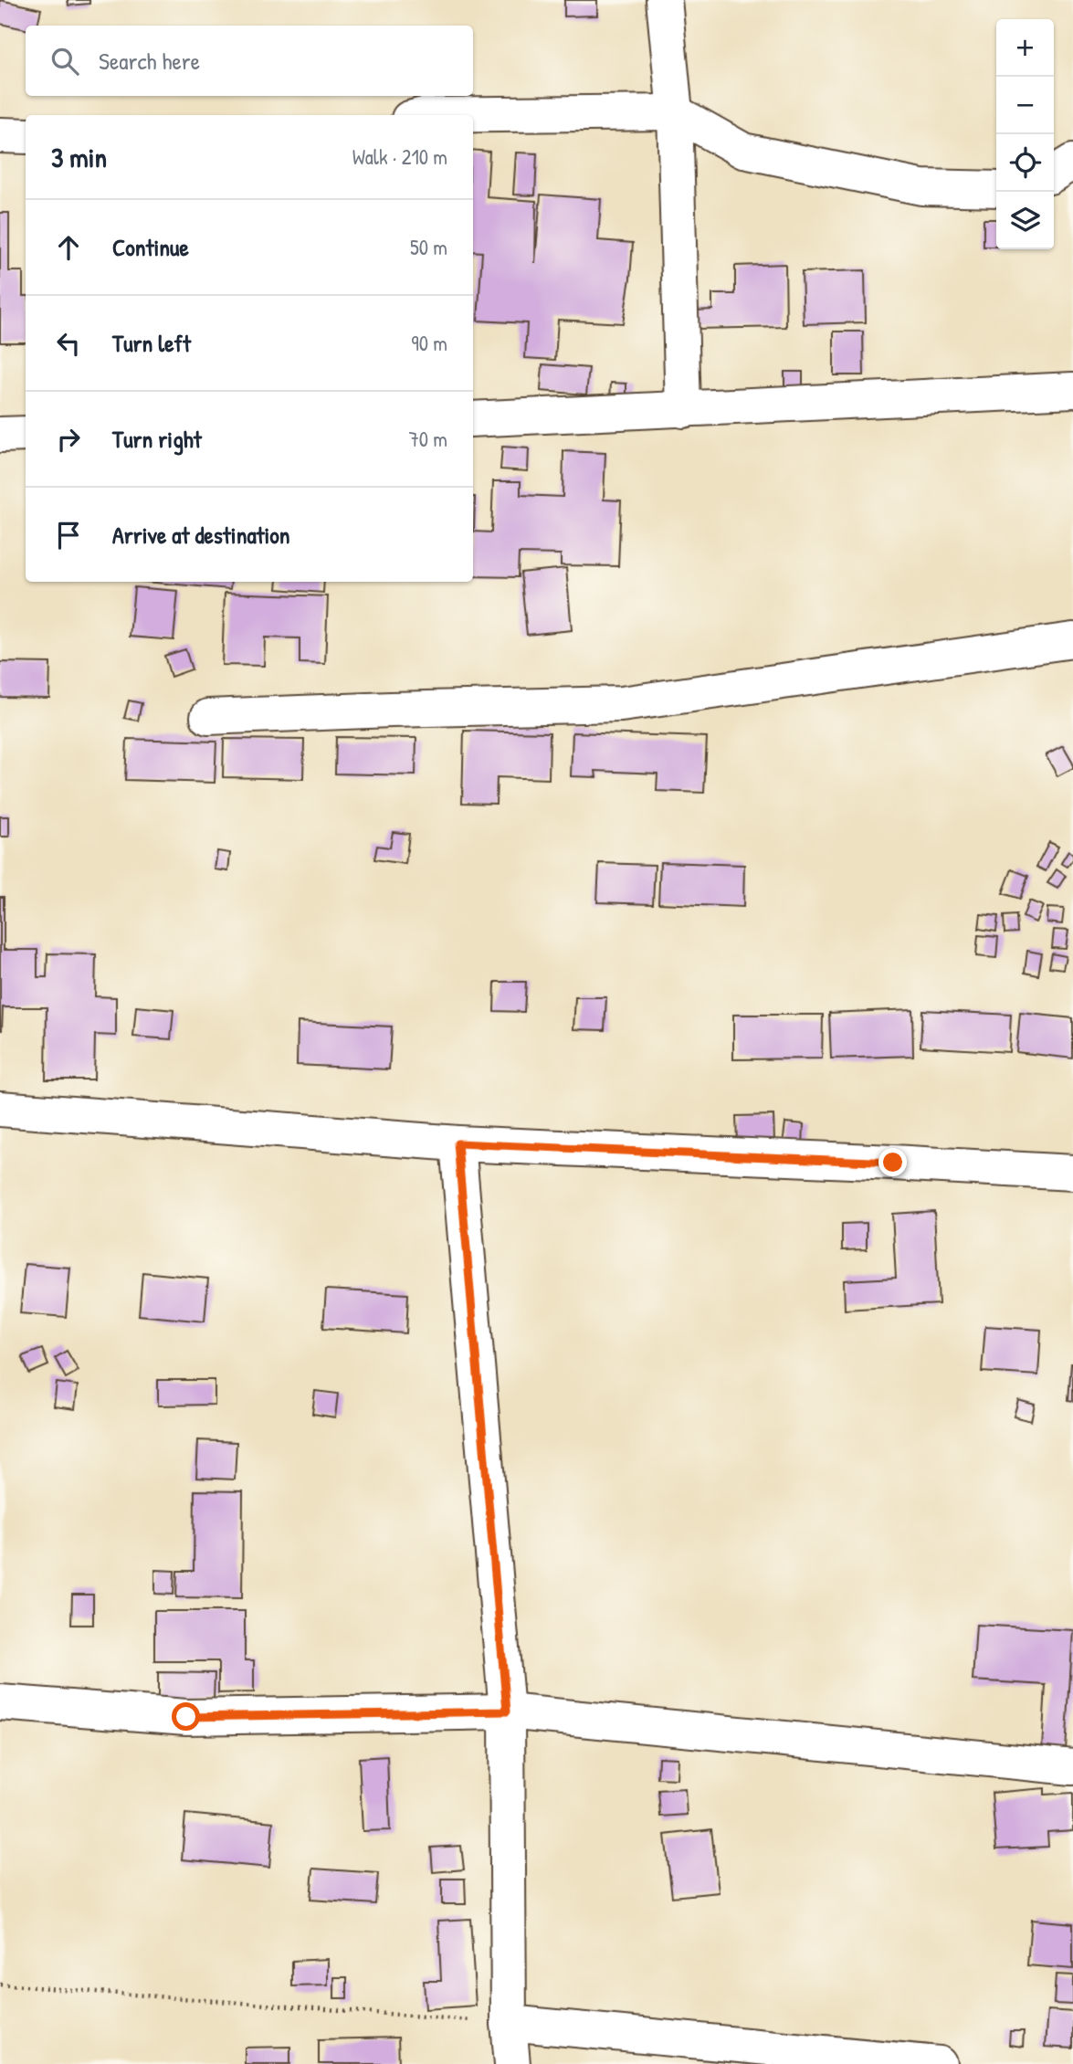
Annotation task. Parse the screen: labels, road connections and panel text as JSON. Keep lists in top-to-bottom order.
{
  "page": {
    "map_buttons": ["+", "−"],
    "search": "Search here",
    "heading": ["3 min", "Walk · 210 m"],
    "list": [
      ["Continue", "50 m"],
      ["Turn left", "90 m"],
      ["Turn right", "70 m"],
      "Arrive at destination"
    ]
  }
}
